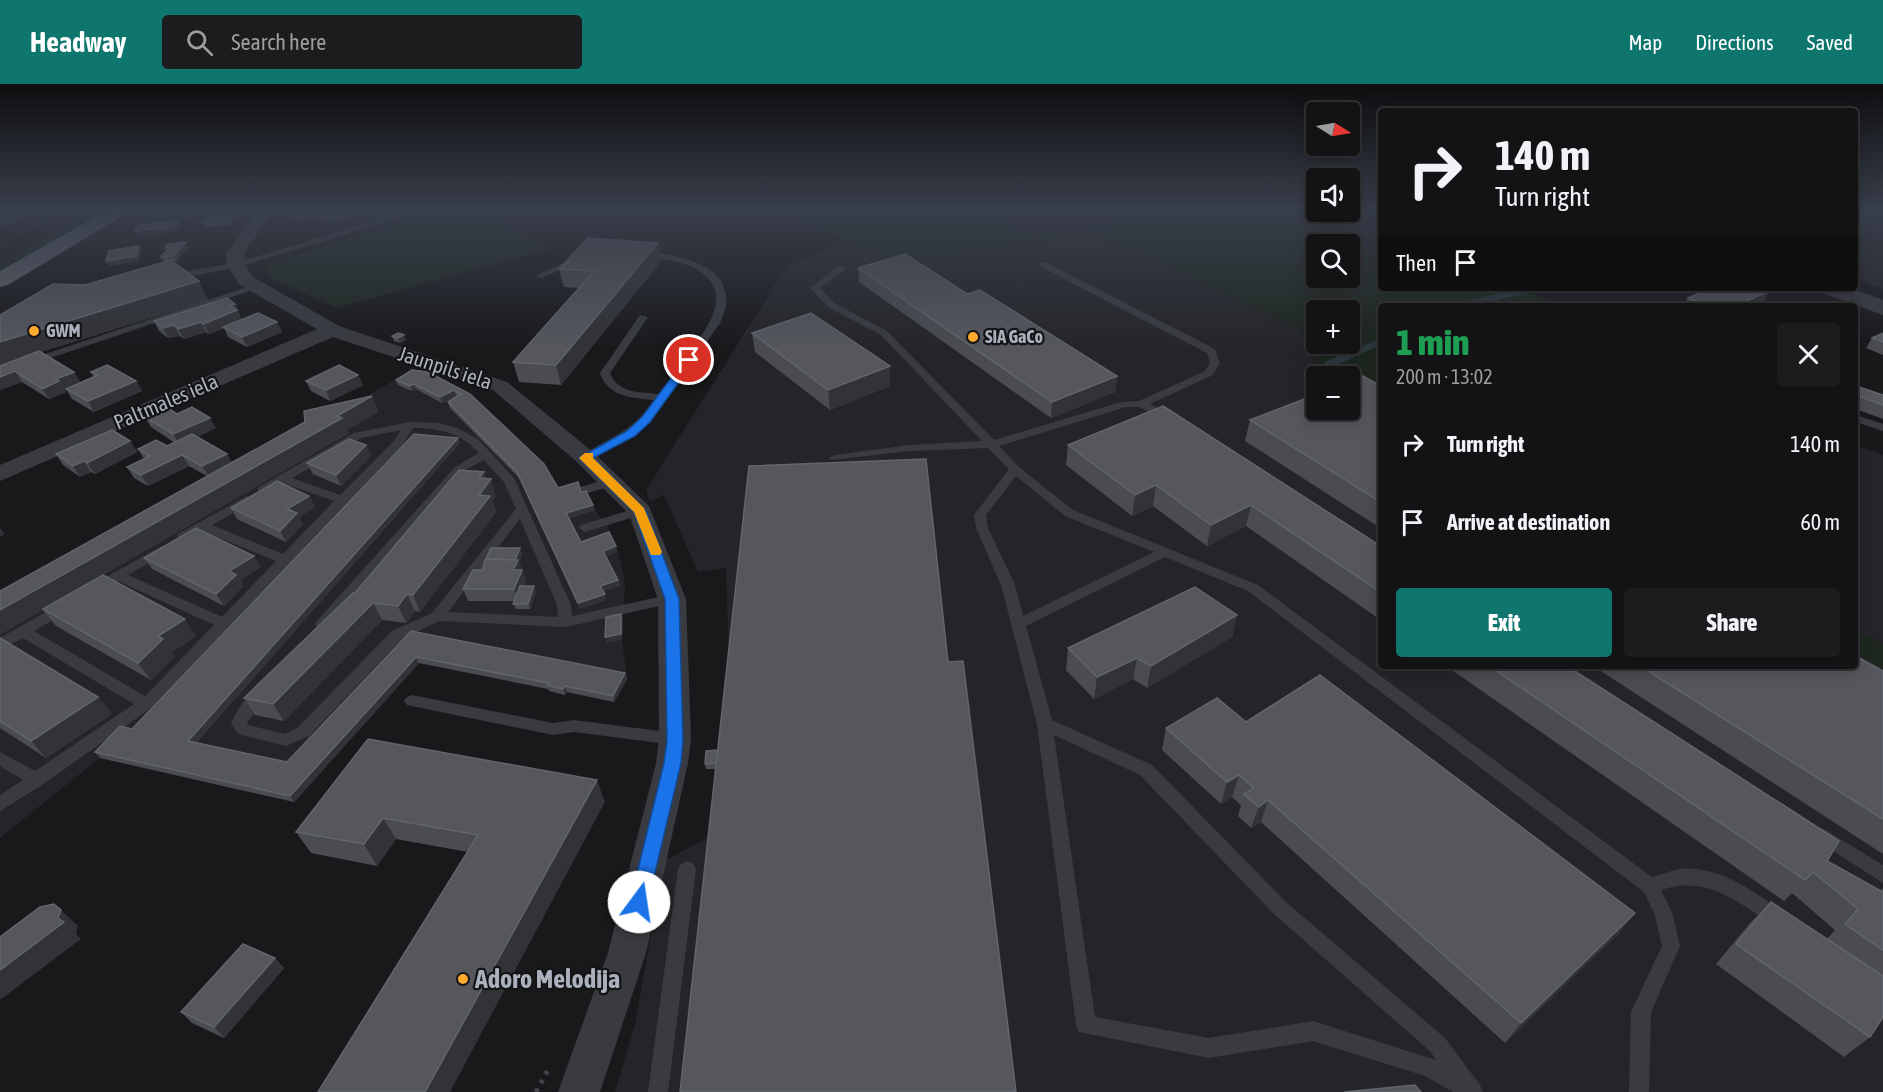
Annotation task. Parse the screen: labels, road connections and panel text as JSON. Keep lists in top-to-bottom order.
{
  "streets": {
    "street": ["Jaunpils iela", "Paltmales iela"]
  },
  "crossings": [
    ["Jaunpils iela", "Paltmales iela"]
  ],
  "places": ["GWM", "SIA GaCo", "Adoro Melodija"],
  "north": "right",
  "page": {
    "header": "Headway",
    "search": "Search here",
    "nav": ["Map", "Directions", "Saved"],
    "map_buttons": ["+", "−"],
    "turn": ["140 m", "Turn right"],
    "then": "Then",
    "heading": ["1 min", "200 m · 13:02"],
    "list": [
      {
        "name": "Turn right",
        "value": "140 m"
      },
      {
        "name": "Arrive at destination",
        "value": "60 m"
      }
    ],
    "buttons": ["Exit", "Share"]
  }
}
